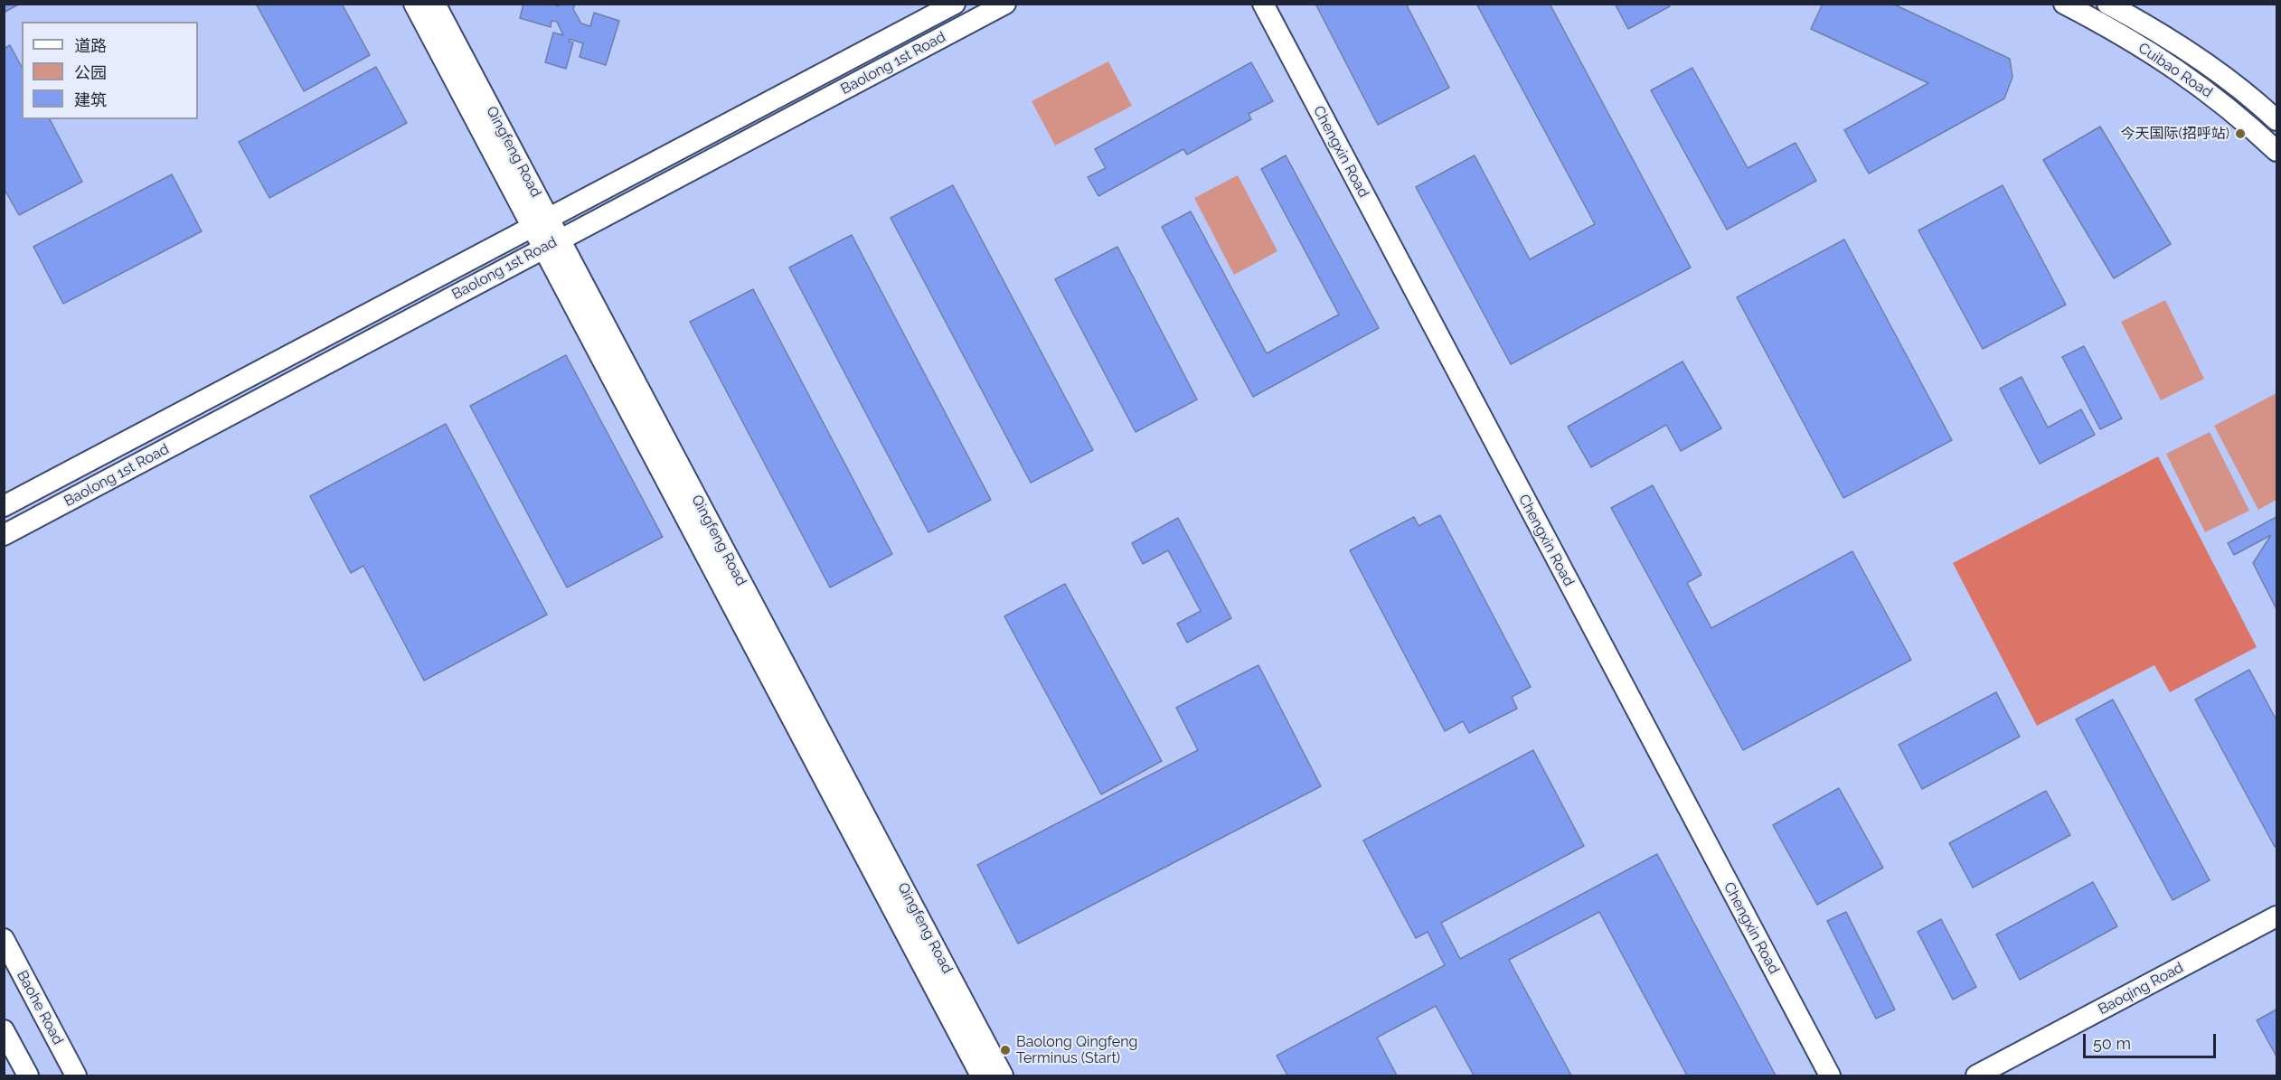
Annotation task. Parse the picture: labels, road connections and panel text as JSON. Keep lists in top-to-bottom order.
{
  "streets": {
    "street": [
      "Baolong 1st Road",
      "Cuibao Road",
      "Qingfeng Road",
      "Chengxin Road",
      "Baoqing Road",
      "Baohe Road"
    ]
  },
  "crossings": [
    ["Baolong 1st Road", "Qingfeng Road"]
  ],
  "places": ["今天国际(招呼站)", "Baolong Qingfeng Terminus (Start)"],
  "legend": ["道路", "公园", "建筑"],
  "scale_bar": "50 m"
}
